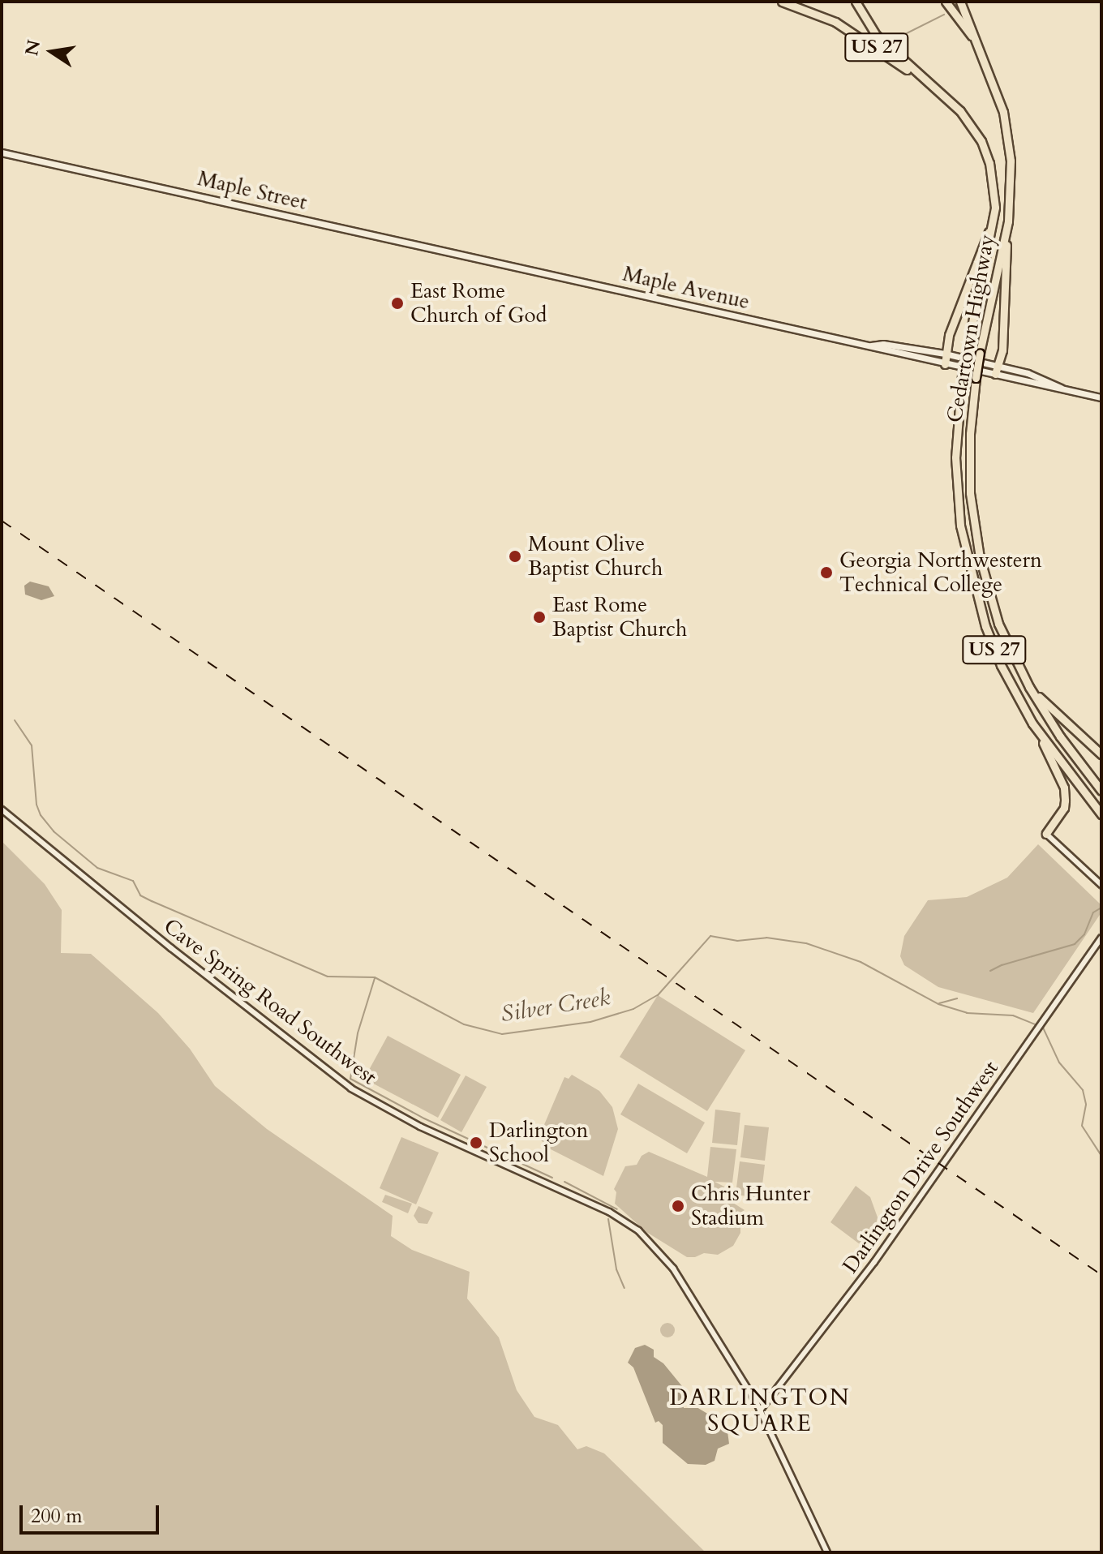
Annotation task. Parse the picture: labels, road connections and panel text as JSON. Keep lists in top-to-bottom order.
{
  "streets": {
    "highway": ["US 27", "Cedartown Highway"],
    "main road": ["Maple Street", "Maple Avenue"],
    "street": ["Cave Spring Road Southwest", "Darlington Drive Southwest"]
  },
  "crossings": [
    ["US 27", "Cedartown Highway"],
    ["Maple Street", "Maple Avenue"],
    ["Maple Avenue", "Cedartown Highway"],
    ["Cave Spring Road Southwest", "Darlington Drive Southwest"]
  ],
  "districts": ["DARLINGTON SQUARE"],
  "water": ["Silver Creek"],
  "places": [
    "East Rome Church of God",
    "Mount Olive Baptist Church",
    "Georgia Northwestern Technical College",
    "East Rome Baptist Church",
    "Darlington School",
    "Chris Hunter Stadium"
  ],
  "scale_bar": "200 m",
  "north": "left"
}
